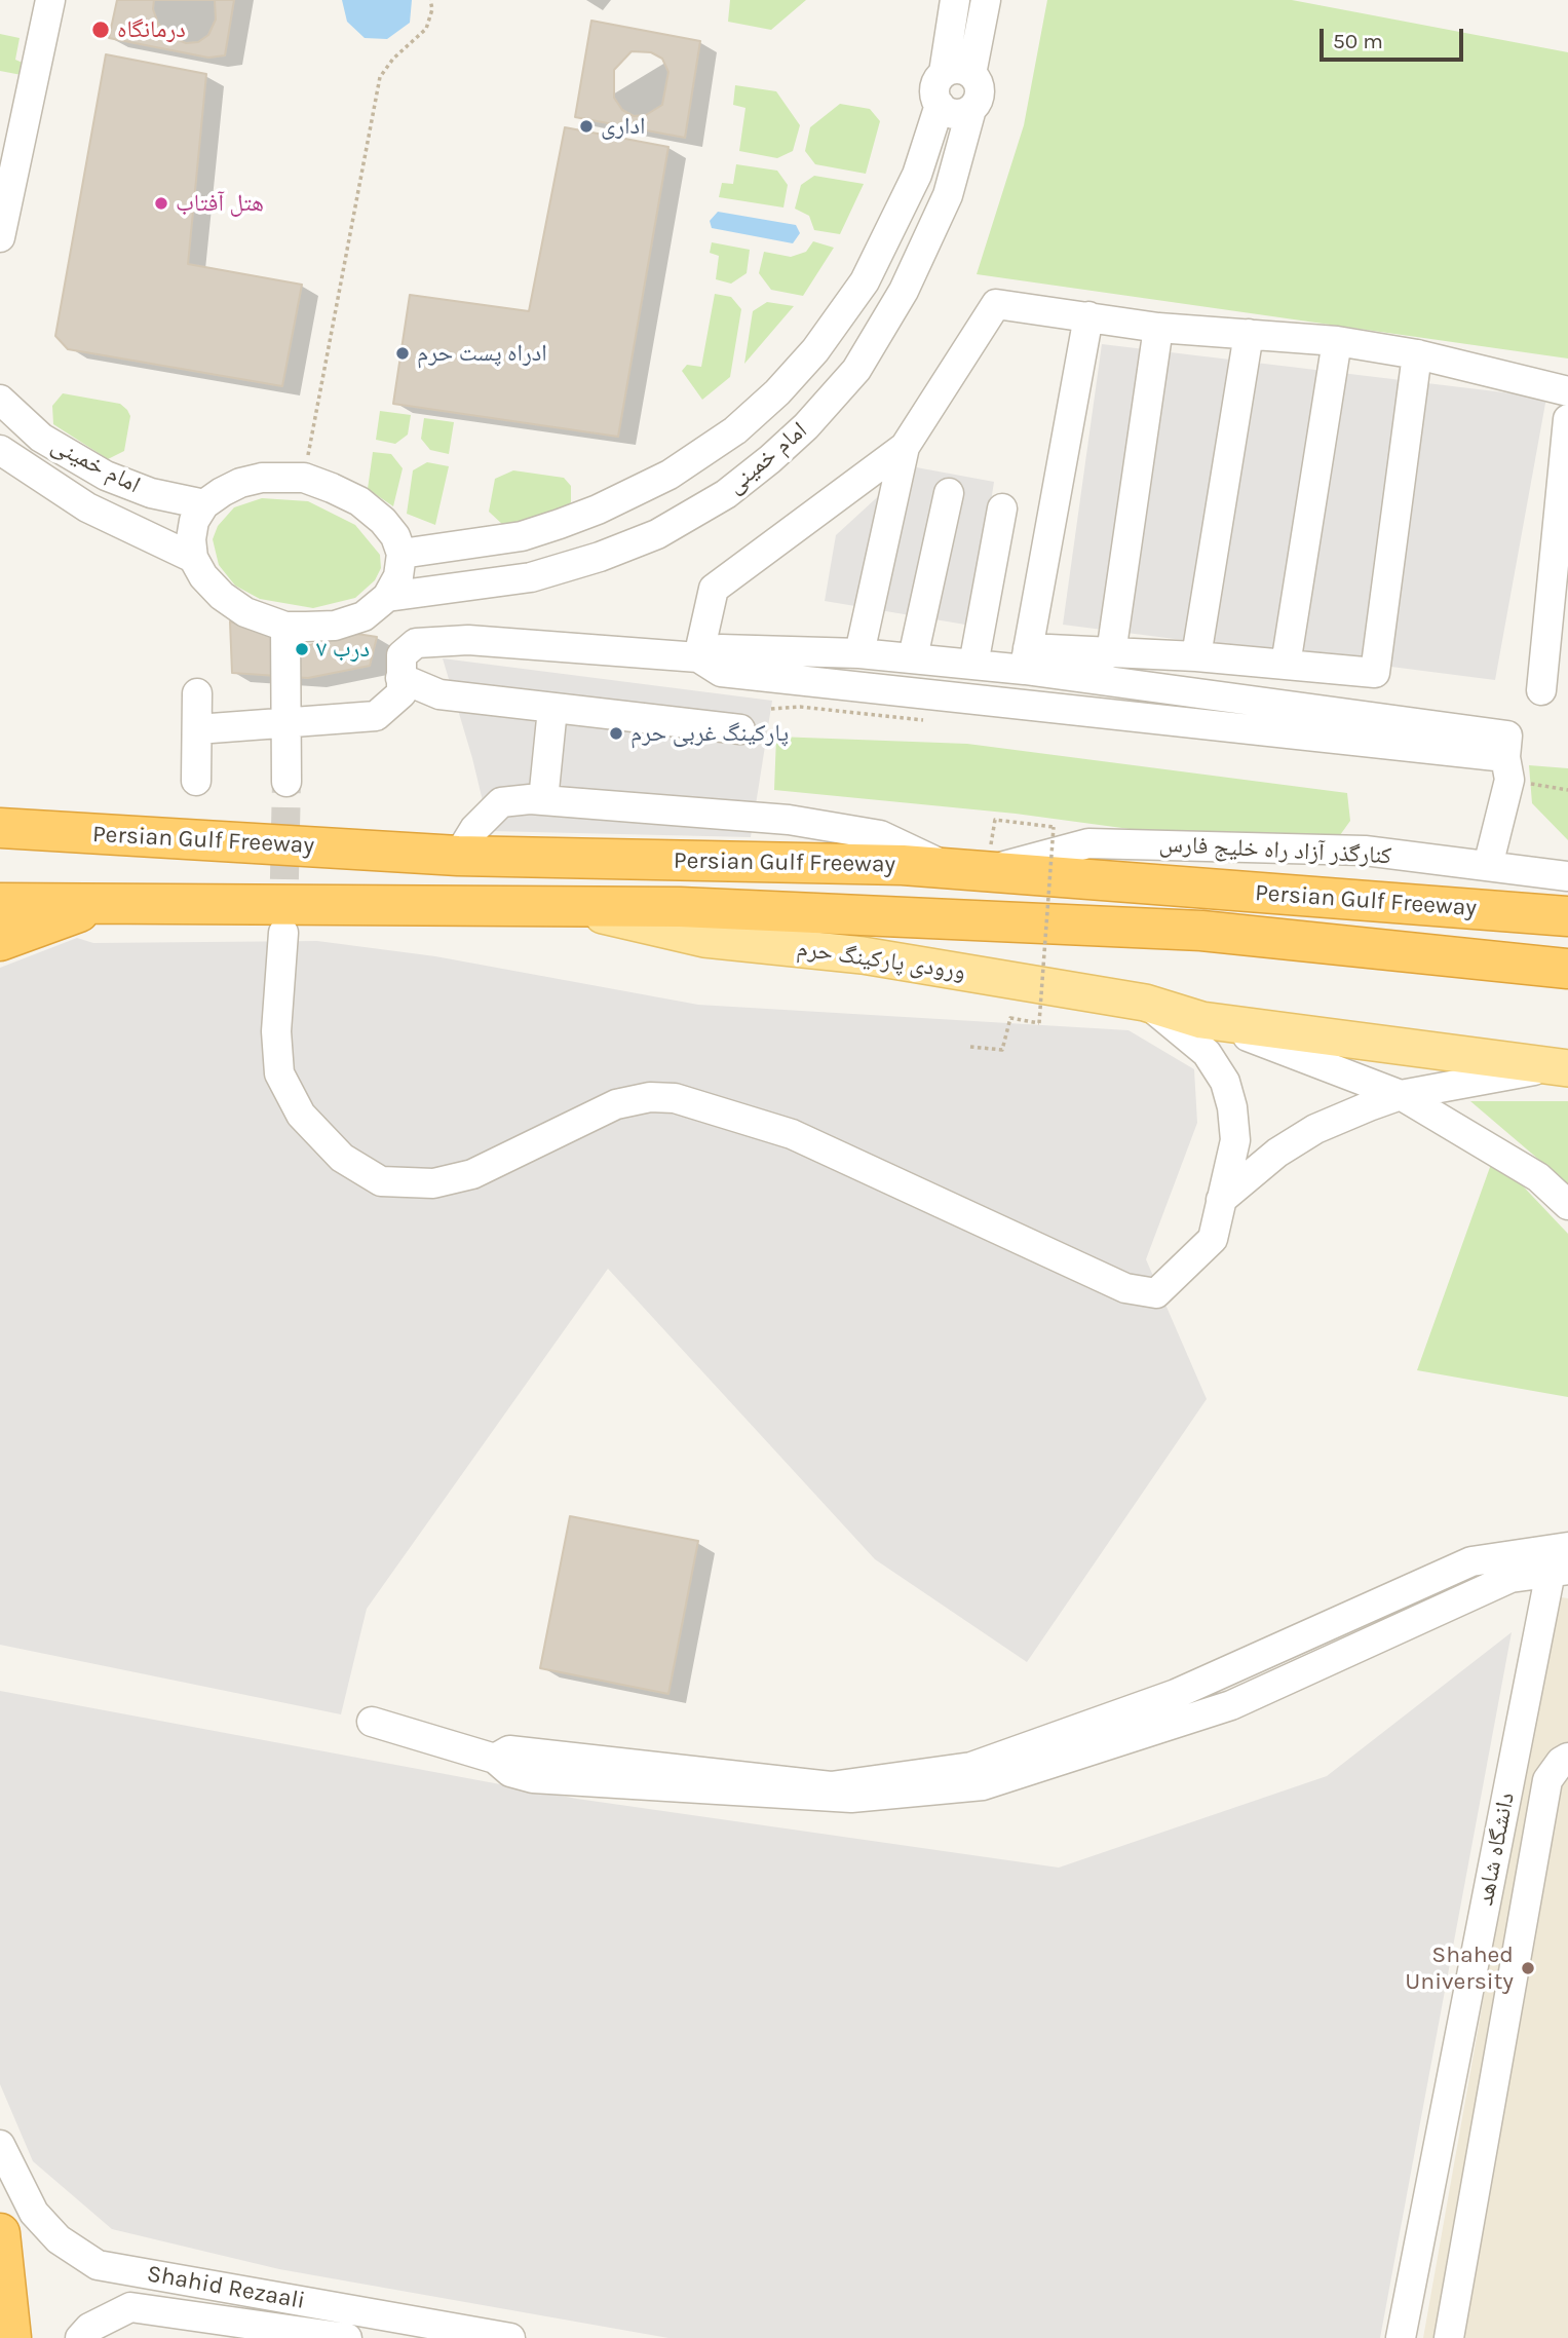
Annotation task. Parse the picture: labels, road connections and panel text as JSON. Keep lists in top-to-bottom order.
{
  "streets": {
    "highway": ["Persian Gulf Freeway"],
    "main road": ["ورودی پارکینگ حرم"],
    "street": [
      "امام خمینی",
      "کنارگذر آزاد راه خلیج فارس",
      "دانشگاه شاهد",
      "Shahid Rezaali"
    ]
  },
  "crossings": [
    ["Persian Gulf Freeway", "کنارگذر آزاد راه خلیج فارس"],
    ["Persian Gulf Freeway", "ورودی پارکینگ حرم"]
  ],
  "places": [
    "درمانگاه",
    "اداری",
    "هتل آفتاب",
    "ادراه پست حرم",
    "درب ۷",
    "پارکینگ غربی حرم",
    "Shahed University"
  ],
  "scale_bar": "50 m"
}
